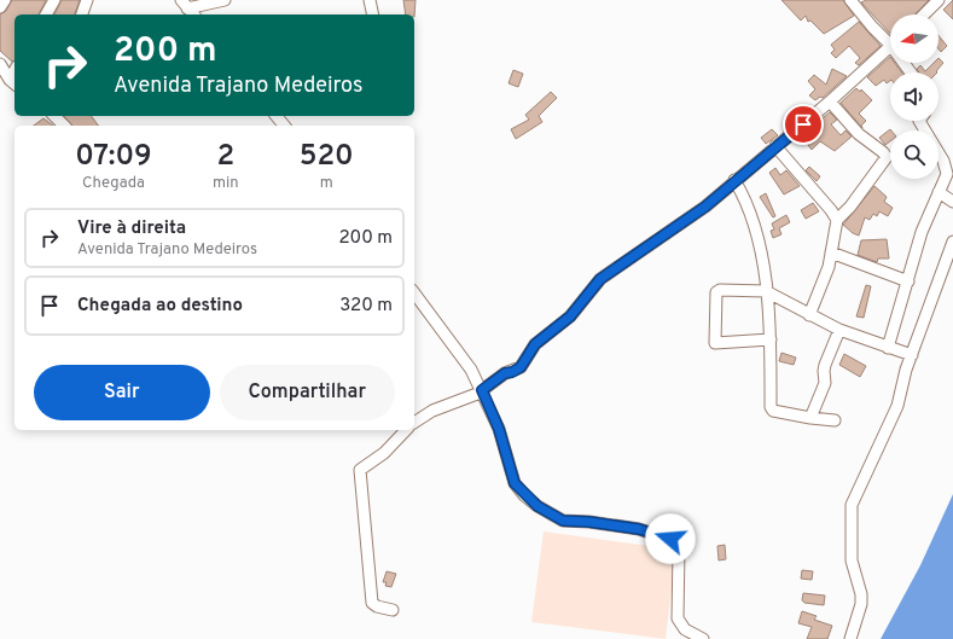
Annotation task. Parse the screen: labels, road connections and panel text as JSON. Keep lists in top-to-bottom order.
{
  "north": "left",
  "page": {
    "turn": ["200 m", "Avenida Trajano Medeiros"],
    "eta": [
      "07:09",
      "Chegada",
      "2",
      "min",
      "520",
      "m"
    ],
    "list": [
      {
        "name": "Vire à direita",
        "note": "Avenida Trajano Medeiros",
        "value": "200 m"
      },
      {
        "name": "Chegada ao destino",
        "value": "320 m"
      }
    ],
    "buttons": ["Sair", "Compartilhar"]
  }
}
